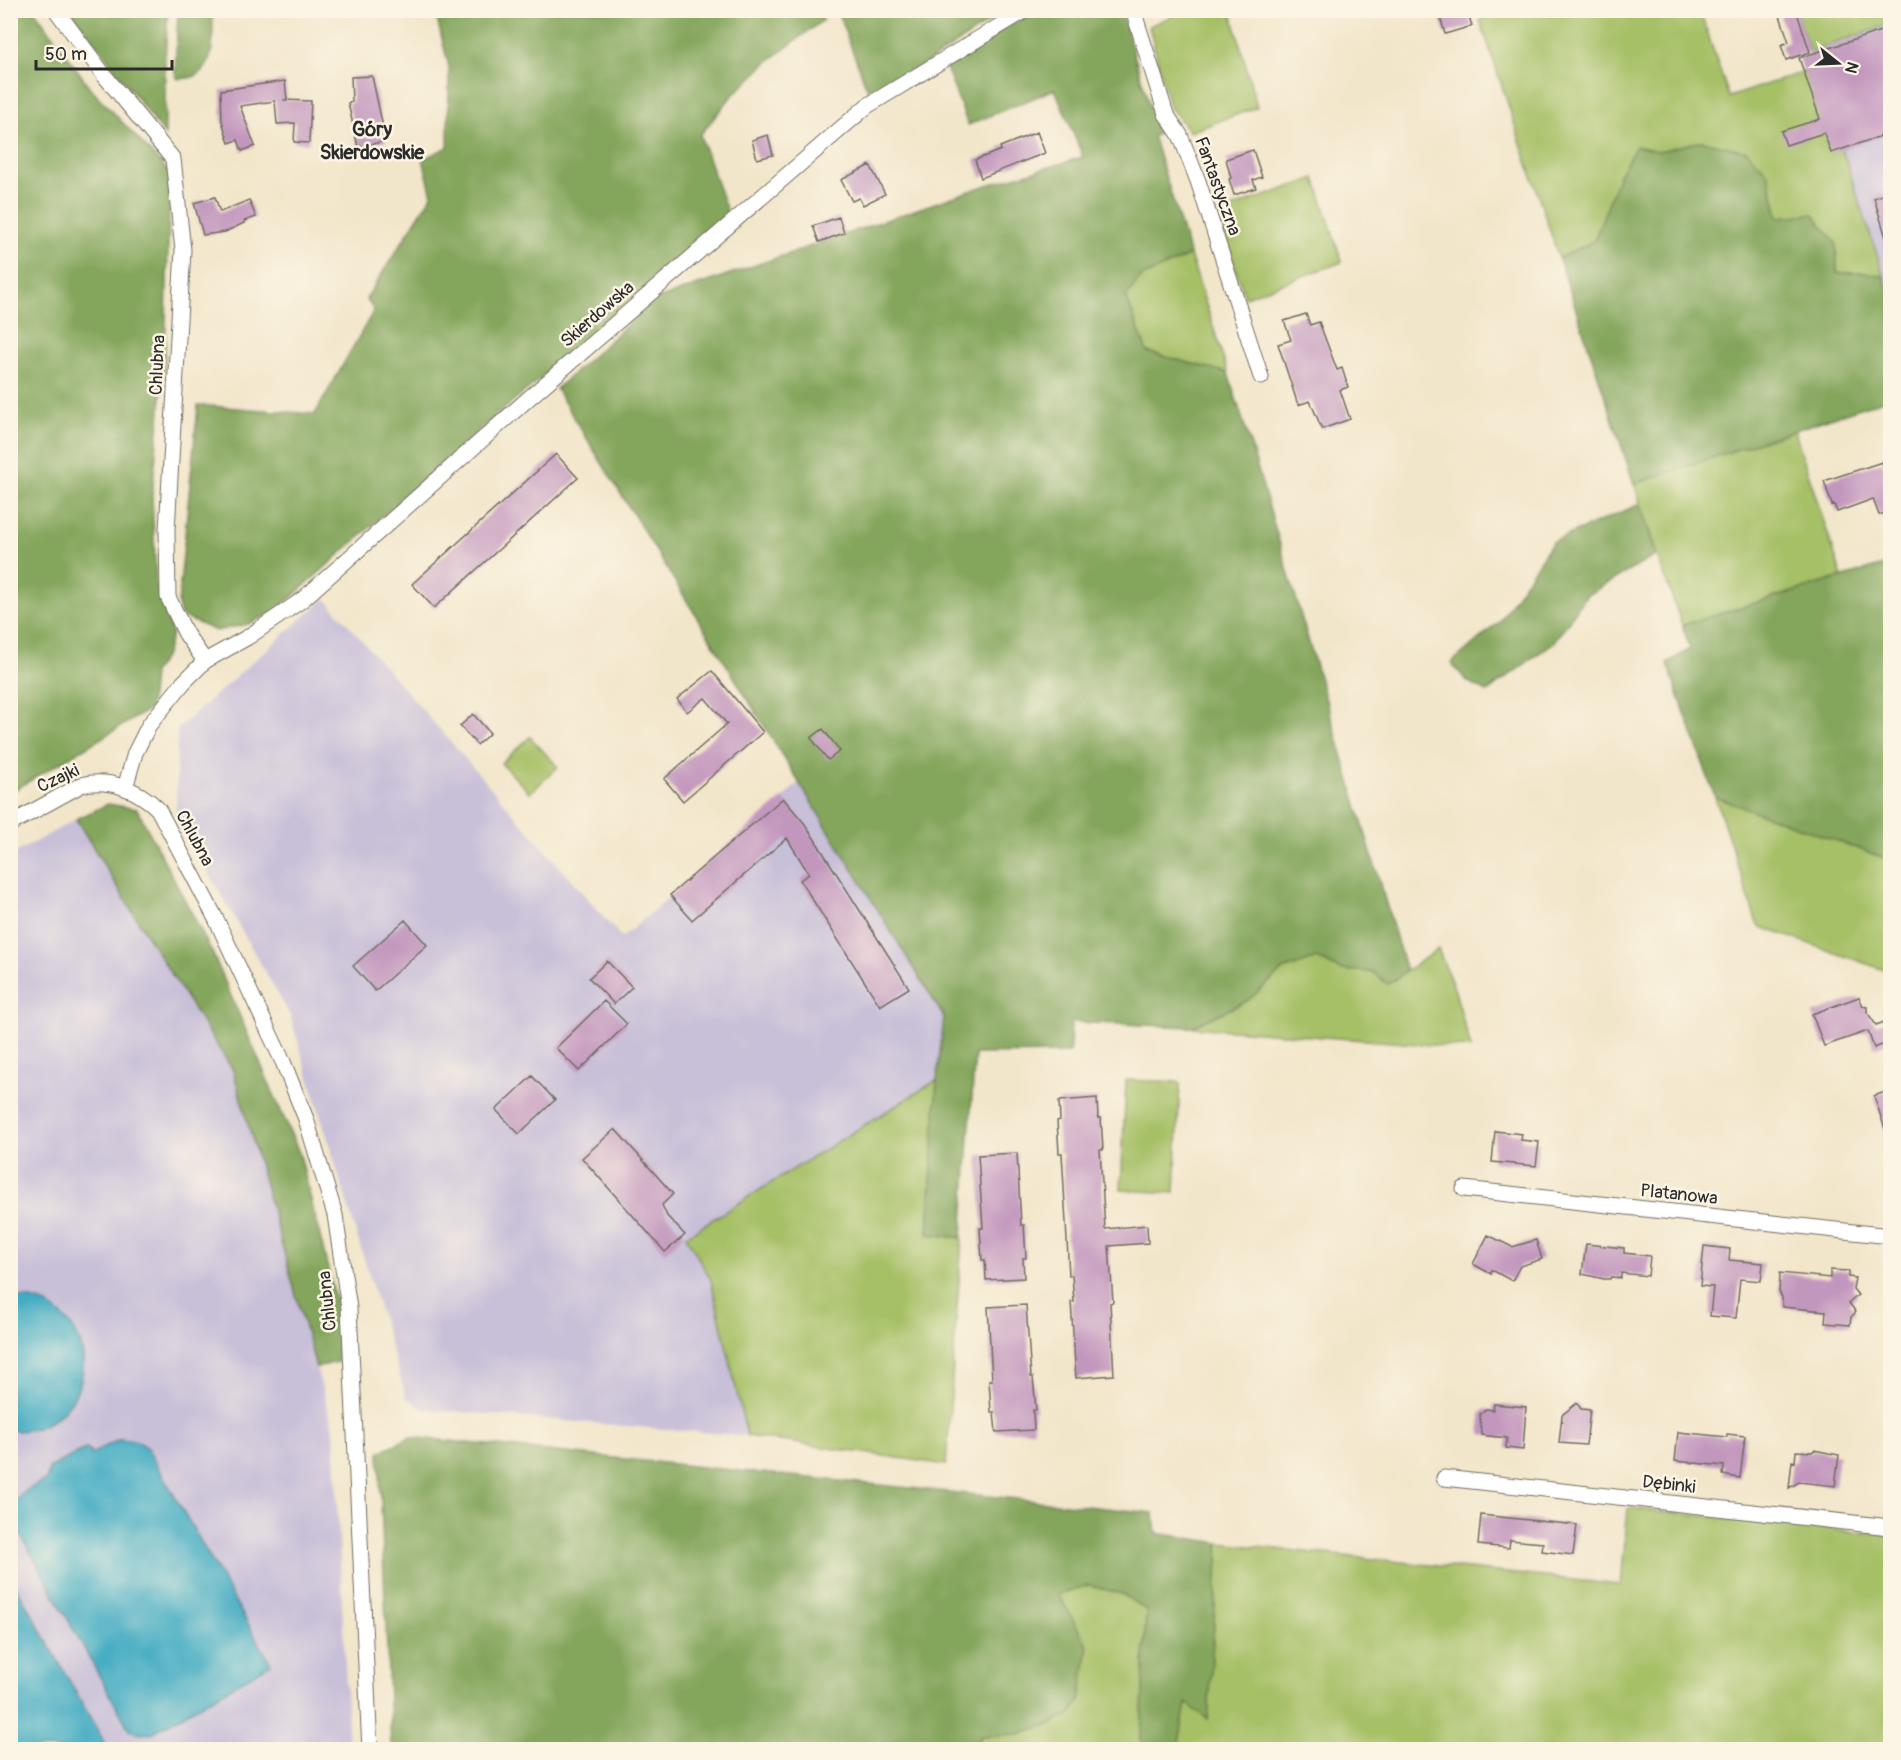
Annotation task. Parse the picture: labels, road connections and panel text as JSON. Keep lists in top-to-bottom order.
{
  "streets": {
    "street": [
      "Fantastyczna",
      "Skierdowska",
      "Chlubna",
      "Czajki",
      "Platanowa",
      "Dębinki"
    ]
  },
  "crossings": [
    ["Skierdowska", "Chlubna"],
    ["Chlubna", "Czajki"]
  ],
  "districts": ["Góry Skierdowskie"],
  "scale_bar": "50 m",
  "north": "right"
}
